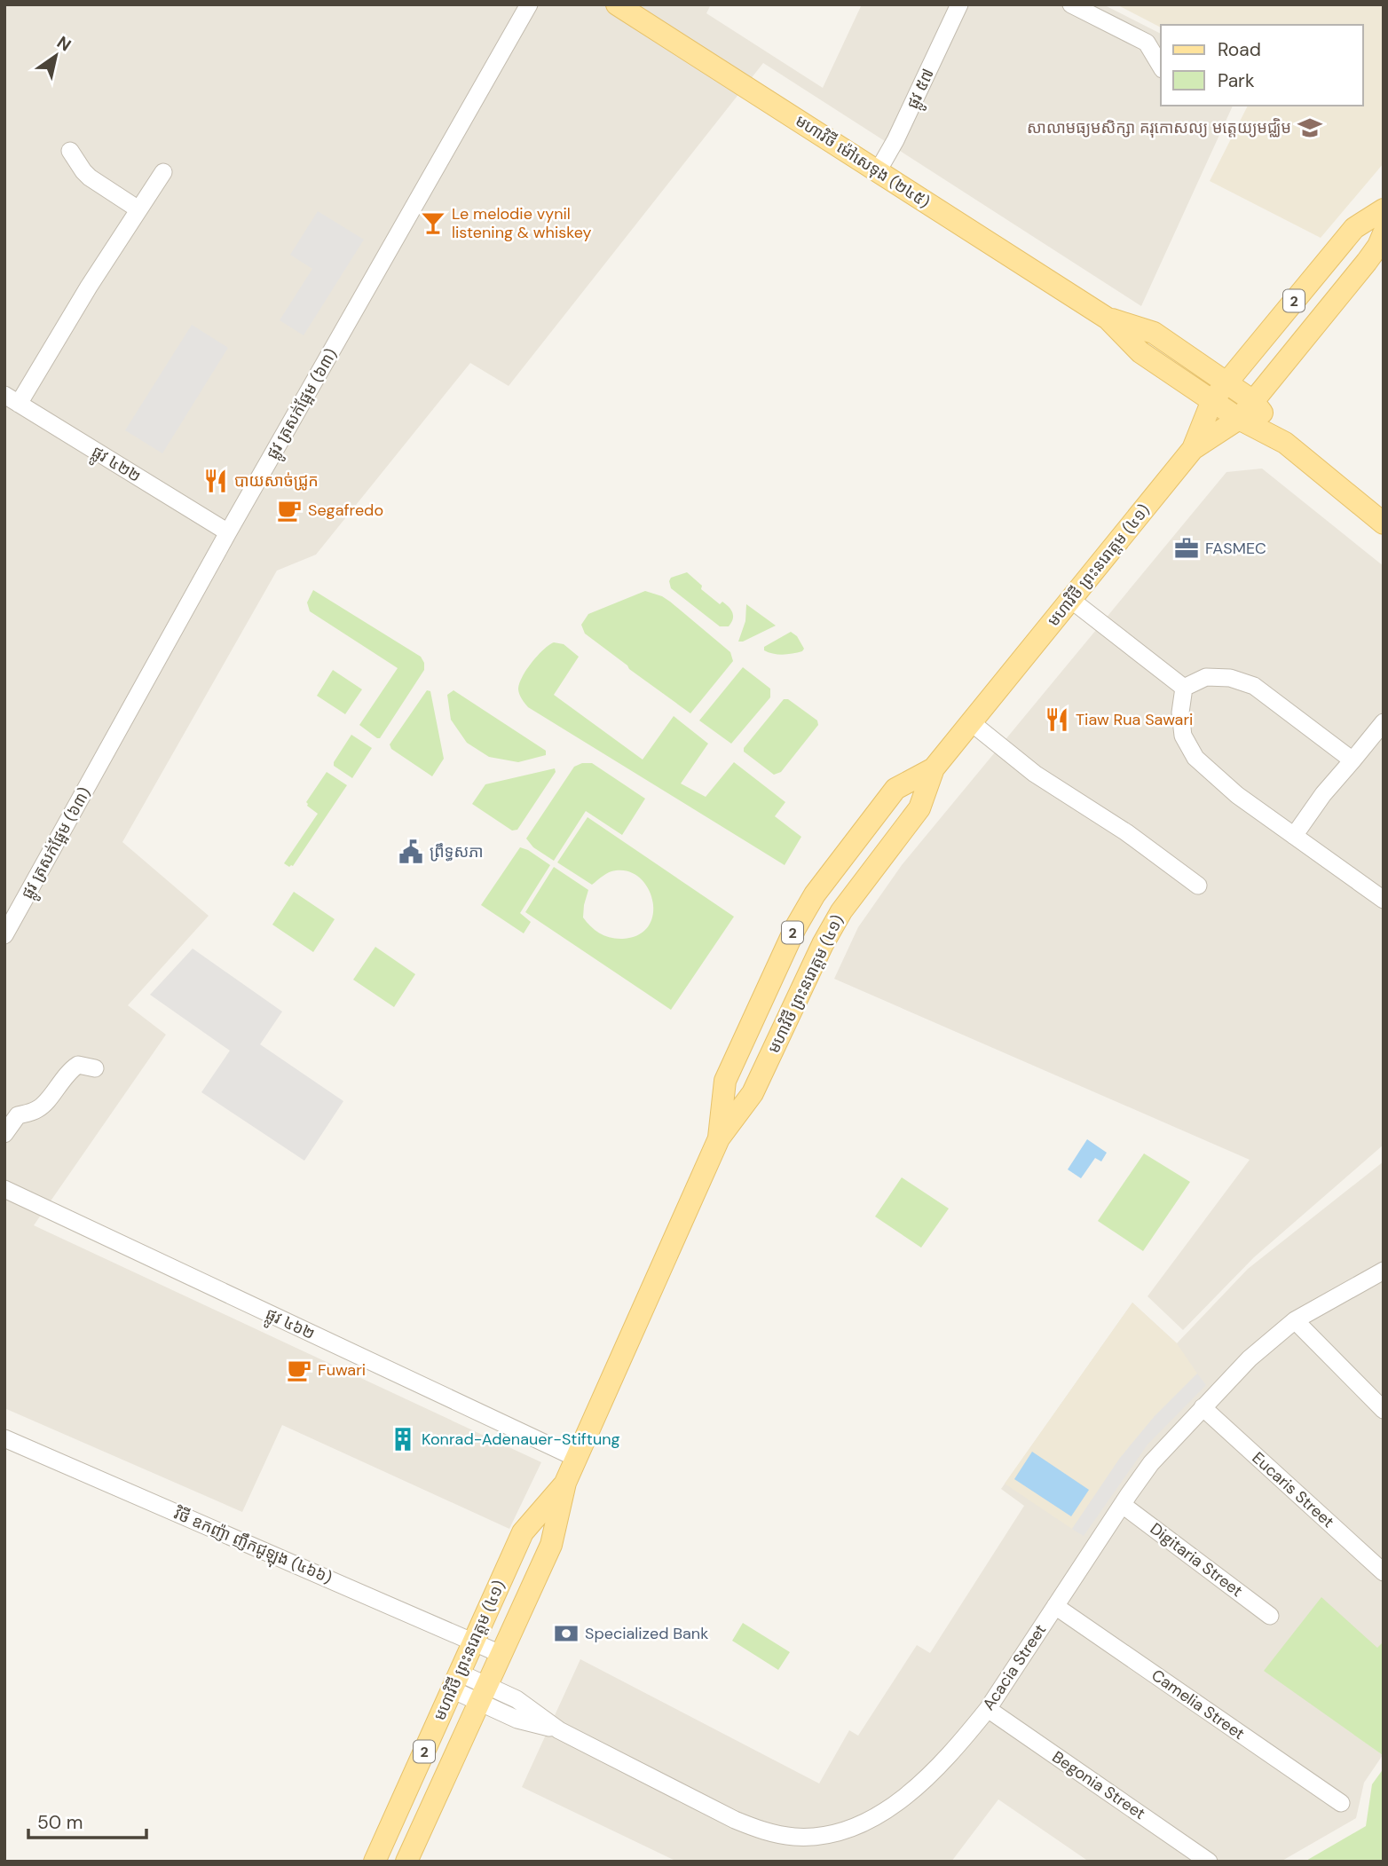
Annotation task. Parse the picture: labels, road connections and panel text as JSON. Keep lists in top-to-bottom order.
{
  "streets": {
    "main road": ["មហាវិថី ម៉ៅសេទុង (២៤៥)", "2", "មហាវិថី ព្រះនរោត្តម (៤១)"],
    "street": [
      "ផ្លូវ ៥៧",
      "ផ្លូវ ត្រសក់ផ្អែម (៦៣)",
      "ផ្លូវ ៤២២",
      "ផ្លូវ ៤៦២",
      "Eucaris Street",
      "វិថី ឧកញ៉ា ញឹកជូឡុង (៤៦៦)",
      "Digitaria Street",
      "Acacia Street",
      "Camelia Street",
      "Begonia Street"
    ]
  },
  "crossings": [
    ["ផ្លូវ ៥៧", "មហាវិថី ម៉ៅសេទុង (២៤៥)"],
    ["មហាវិថី ម៉ៅសេទុង (២៤៥)", "មហាវិថី ព្រះនរោត្តម (៤១)"],
    ["ផ្លូវ ត្រសក់ផ្អែម (៦៣)", "ផ្លូវ ៤២២"],
    ["មហាវិថី ព្រះនរោត្តម (៤១)", "ផ្លូវ ៤៦២"],
    ["មហាវិថី ព្រះនរោត្តម (៤១)", "វិថី ឧកញ៉ា ញឹកជូឡុង (៤៦៦)"],
    ["មហាវិថី ព្រះនរោត្តម (៤១)", "Acacia Street"],
    ["Eucaris Street", "Acacia Street"],
    ["Digitaria Street", "Acacia Street"],
    ["Acacia Street", "Camelia Street"],
    ["Acacia Street", "Begonia Street"]
  ],
  "places": {
    "school or university": ["សាលាមធ្យមសិក្សា គរុកោសល្យ មត្តេយ្យមជ្ឈិម"],
    "bar": ["Le melodie vynil listening & whiskey"],
    "restaurant": ["បាយសាច់ជ្រូក", "Tiaw Rua Sawari"],
    "cafe": ["Segafredo", "Fuwari"],
    "office": ["FASMEC"],
    "public building": ["ព្រឹទ្ធសភា"],
    "building": ["Konrad-Adenauer-Stiftung"],
    "bank": ["Specialized Bank"]
  },
  "legend": ["Road", "Park"],
  "scale_bar": "50 m",
  "north": "top right"
}
